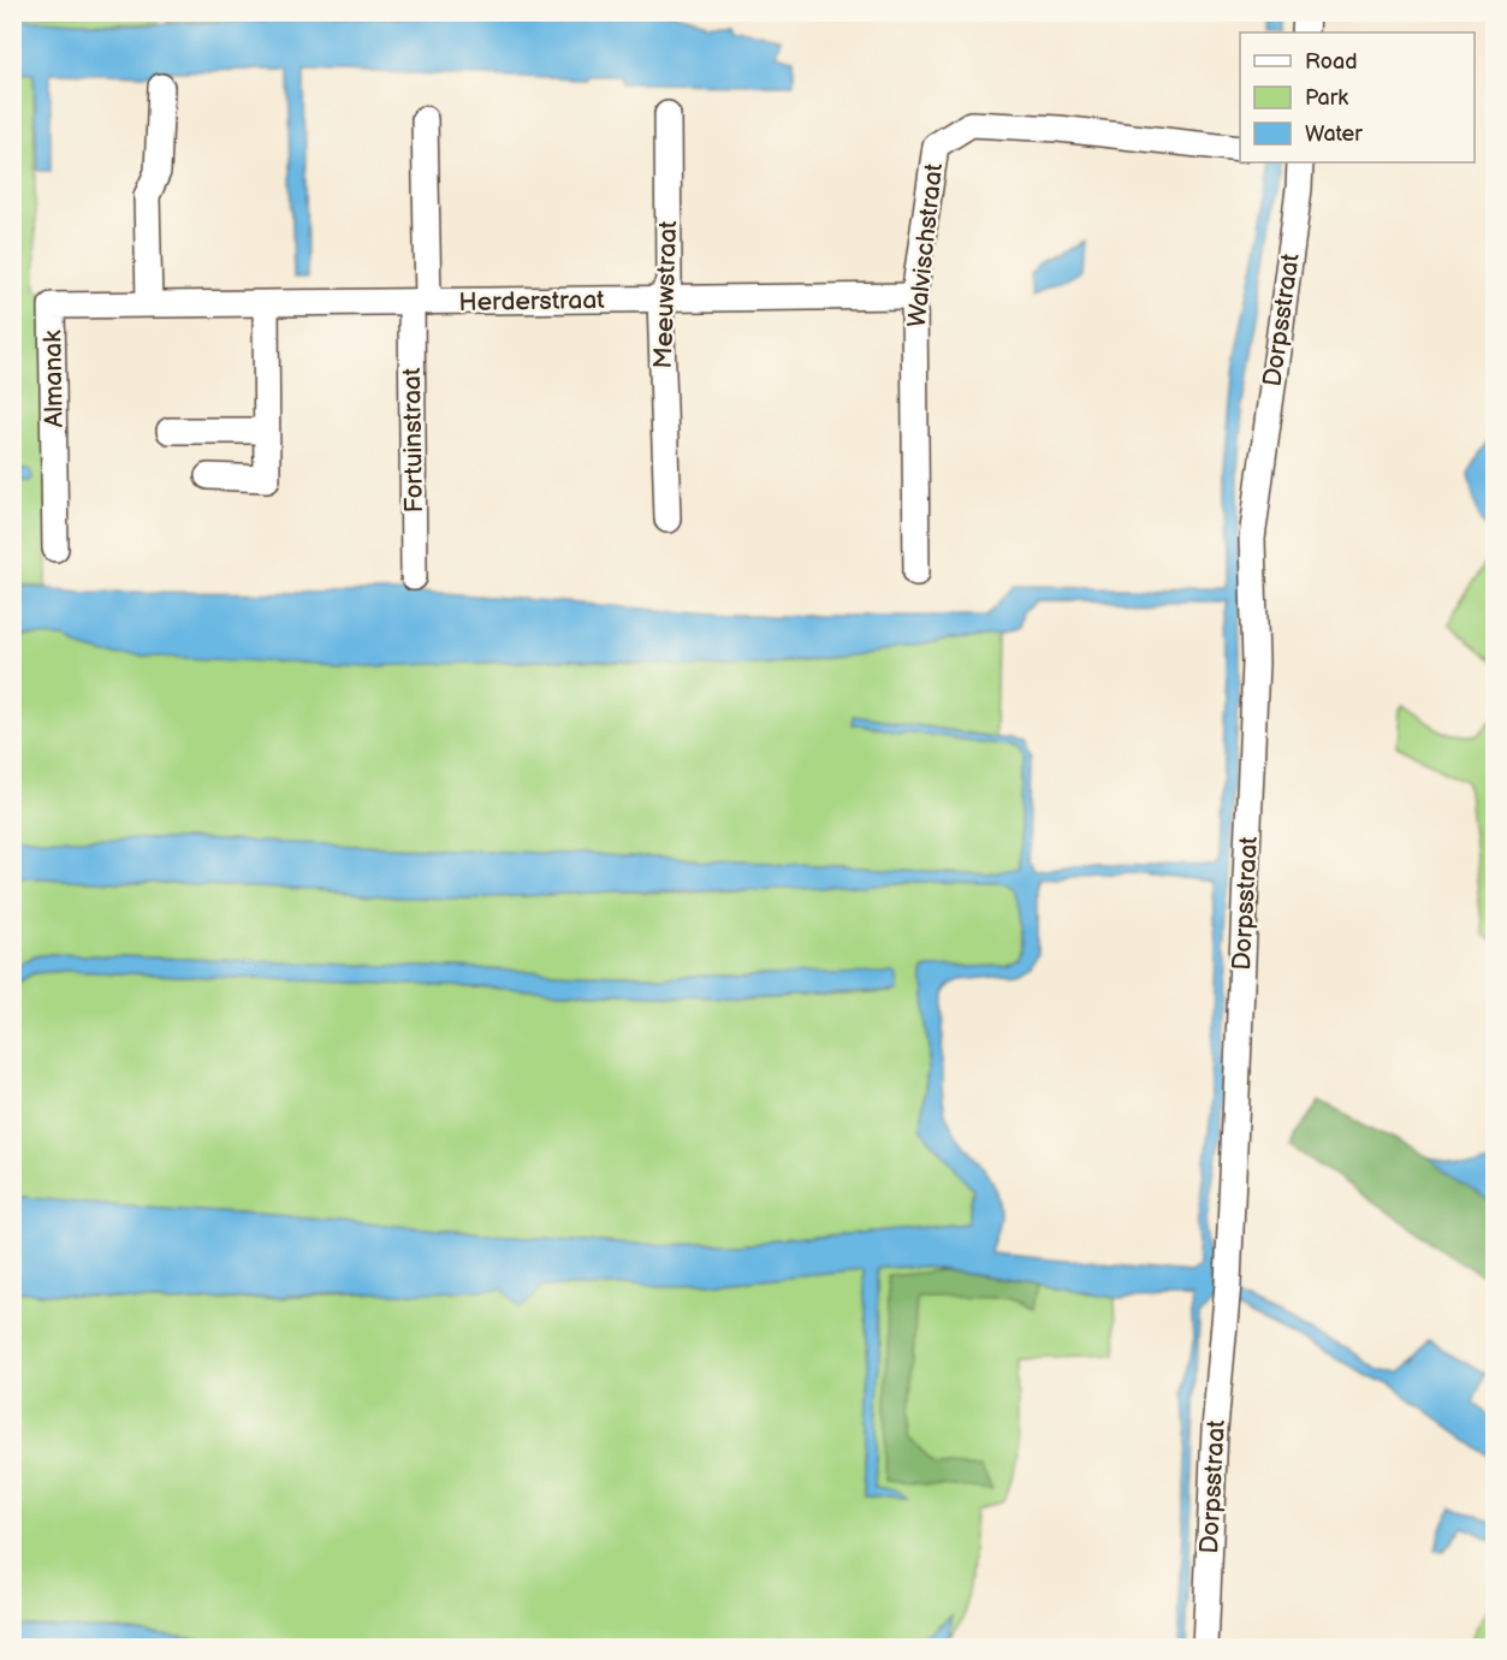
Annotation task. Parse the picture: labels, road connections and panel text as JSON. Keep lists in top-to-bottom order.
{
  "streets": {
    "street": [
      "Walvischstraat",
      "Meeuwstraat",
      "Herderstraat",
      "Dorpsstraat",
      "Almanak",
      "Fortuinstraat"
    ]
  },
  "crossings": [
    ["Walvischstraat", "Herderstraat"],
    ["Meeuwstraat", "Herderstraat"],
    ["Herderstraat", "Almanak"],
    ["Herderstraat", "Fortuinstraat"]
  ],
  "legend": ["Road", "Park", "Water"]
}
